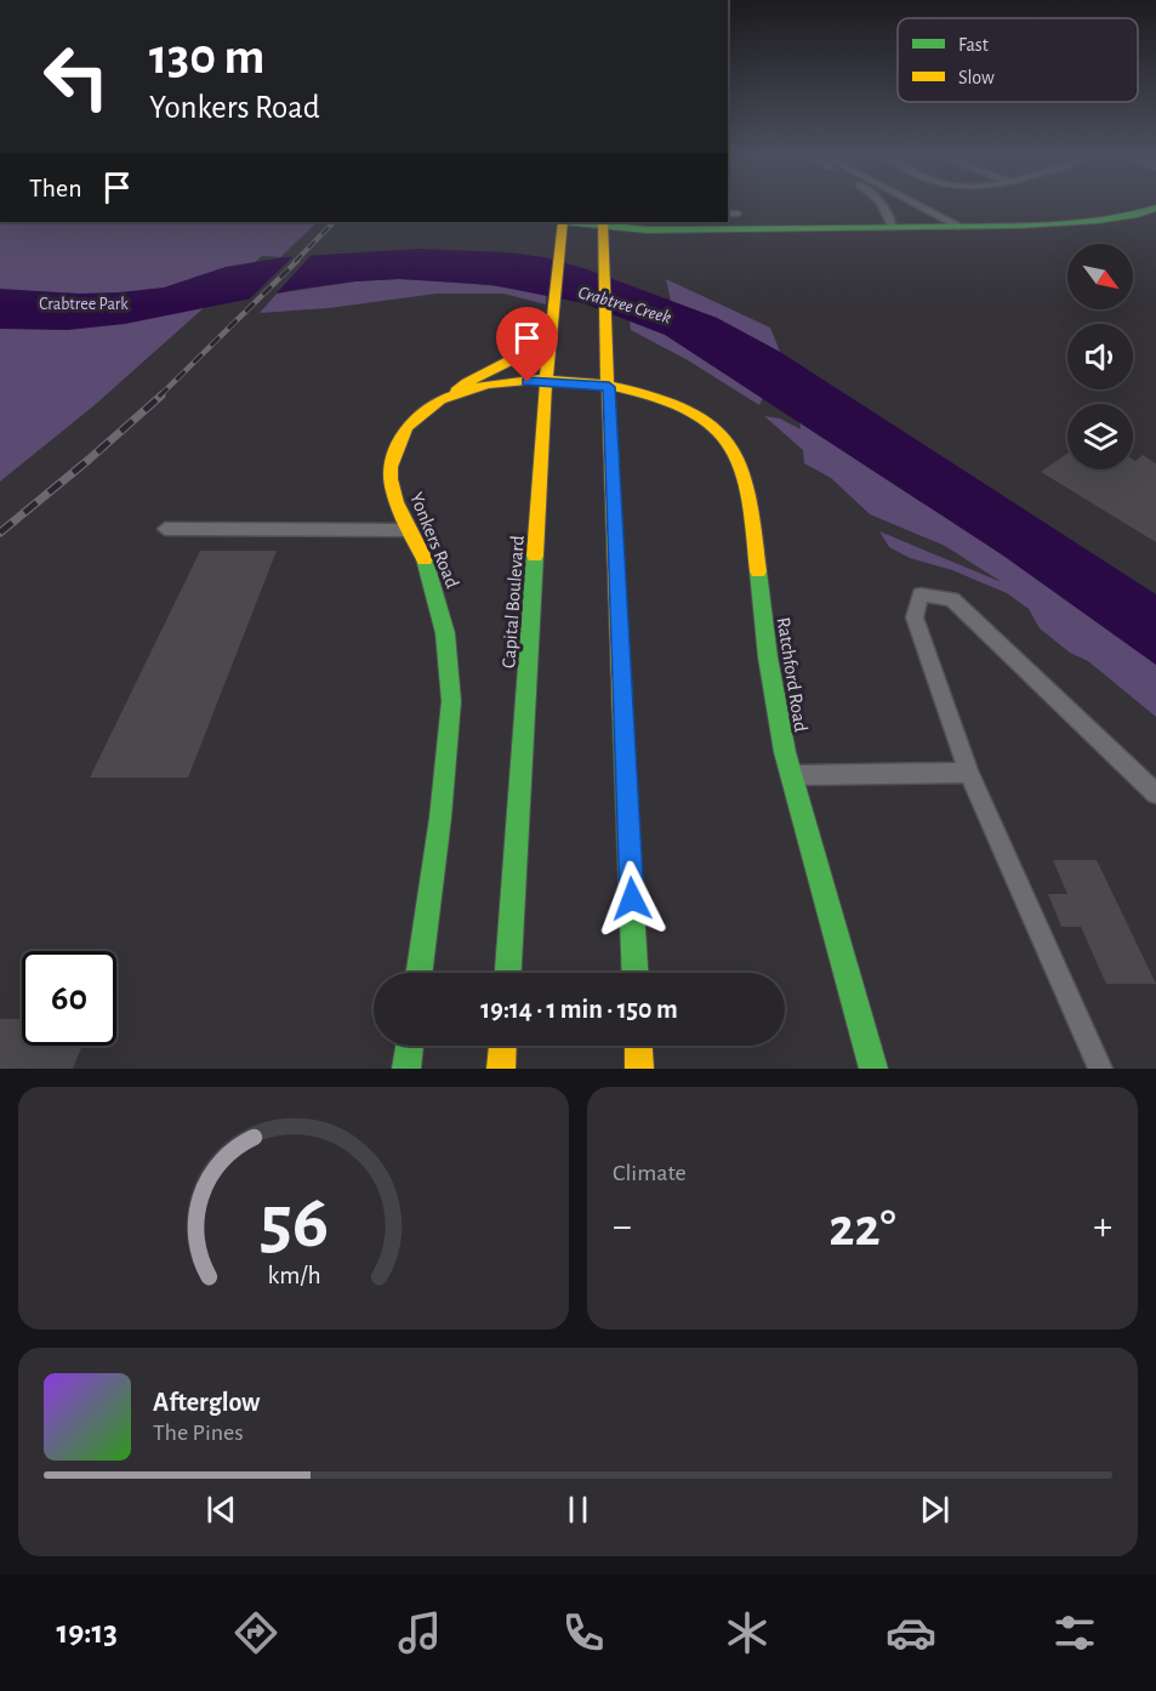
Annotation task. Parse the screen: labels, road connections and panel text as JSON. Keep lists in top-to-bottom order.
{
  "streets": {
    "street": ["Yonkers Road", "Capital Boulevard", "Ratchford Road"]
  },
  "crossings": [
    ["Yonkers Road", "Capital Boulevard"],
    ["Yonkers Road", "Ratchford Road"]
  ],
  "water": ["Crabtree Creek"],
  "parks": ["Crabtree Park"],
  "legend": ["Fast", "Slow"],
  "north": "bottom right",
  "page": {
    "turn": ["130 m", "Yonkers Road"],
    "then": "Then",
    "limit": "60",
    "trip": "19:14 · 1 min · 150 m",
    "tile": "Climate",
    "heat": ["−", "22°", "+"],
    "song": ["Afterglow", "The Pines"],
    "tabs": "19:13",
    "gauge": ["56", "km/h"]
  }
}
